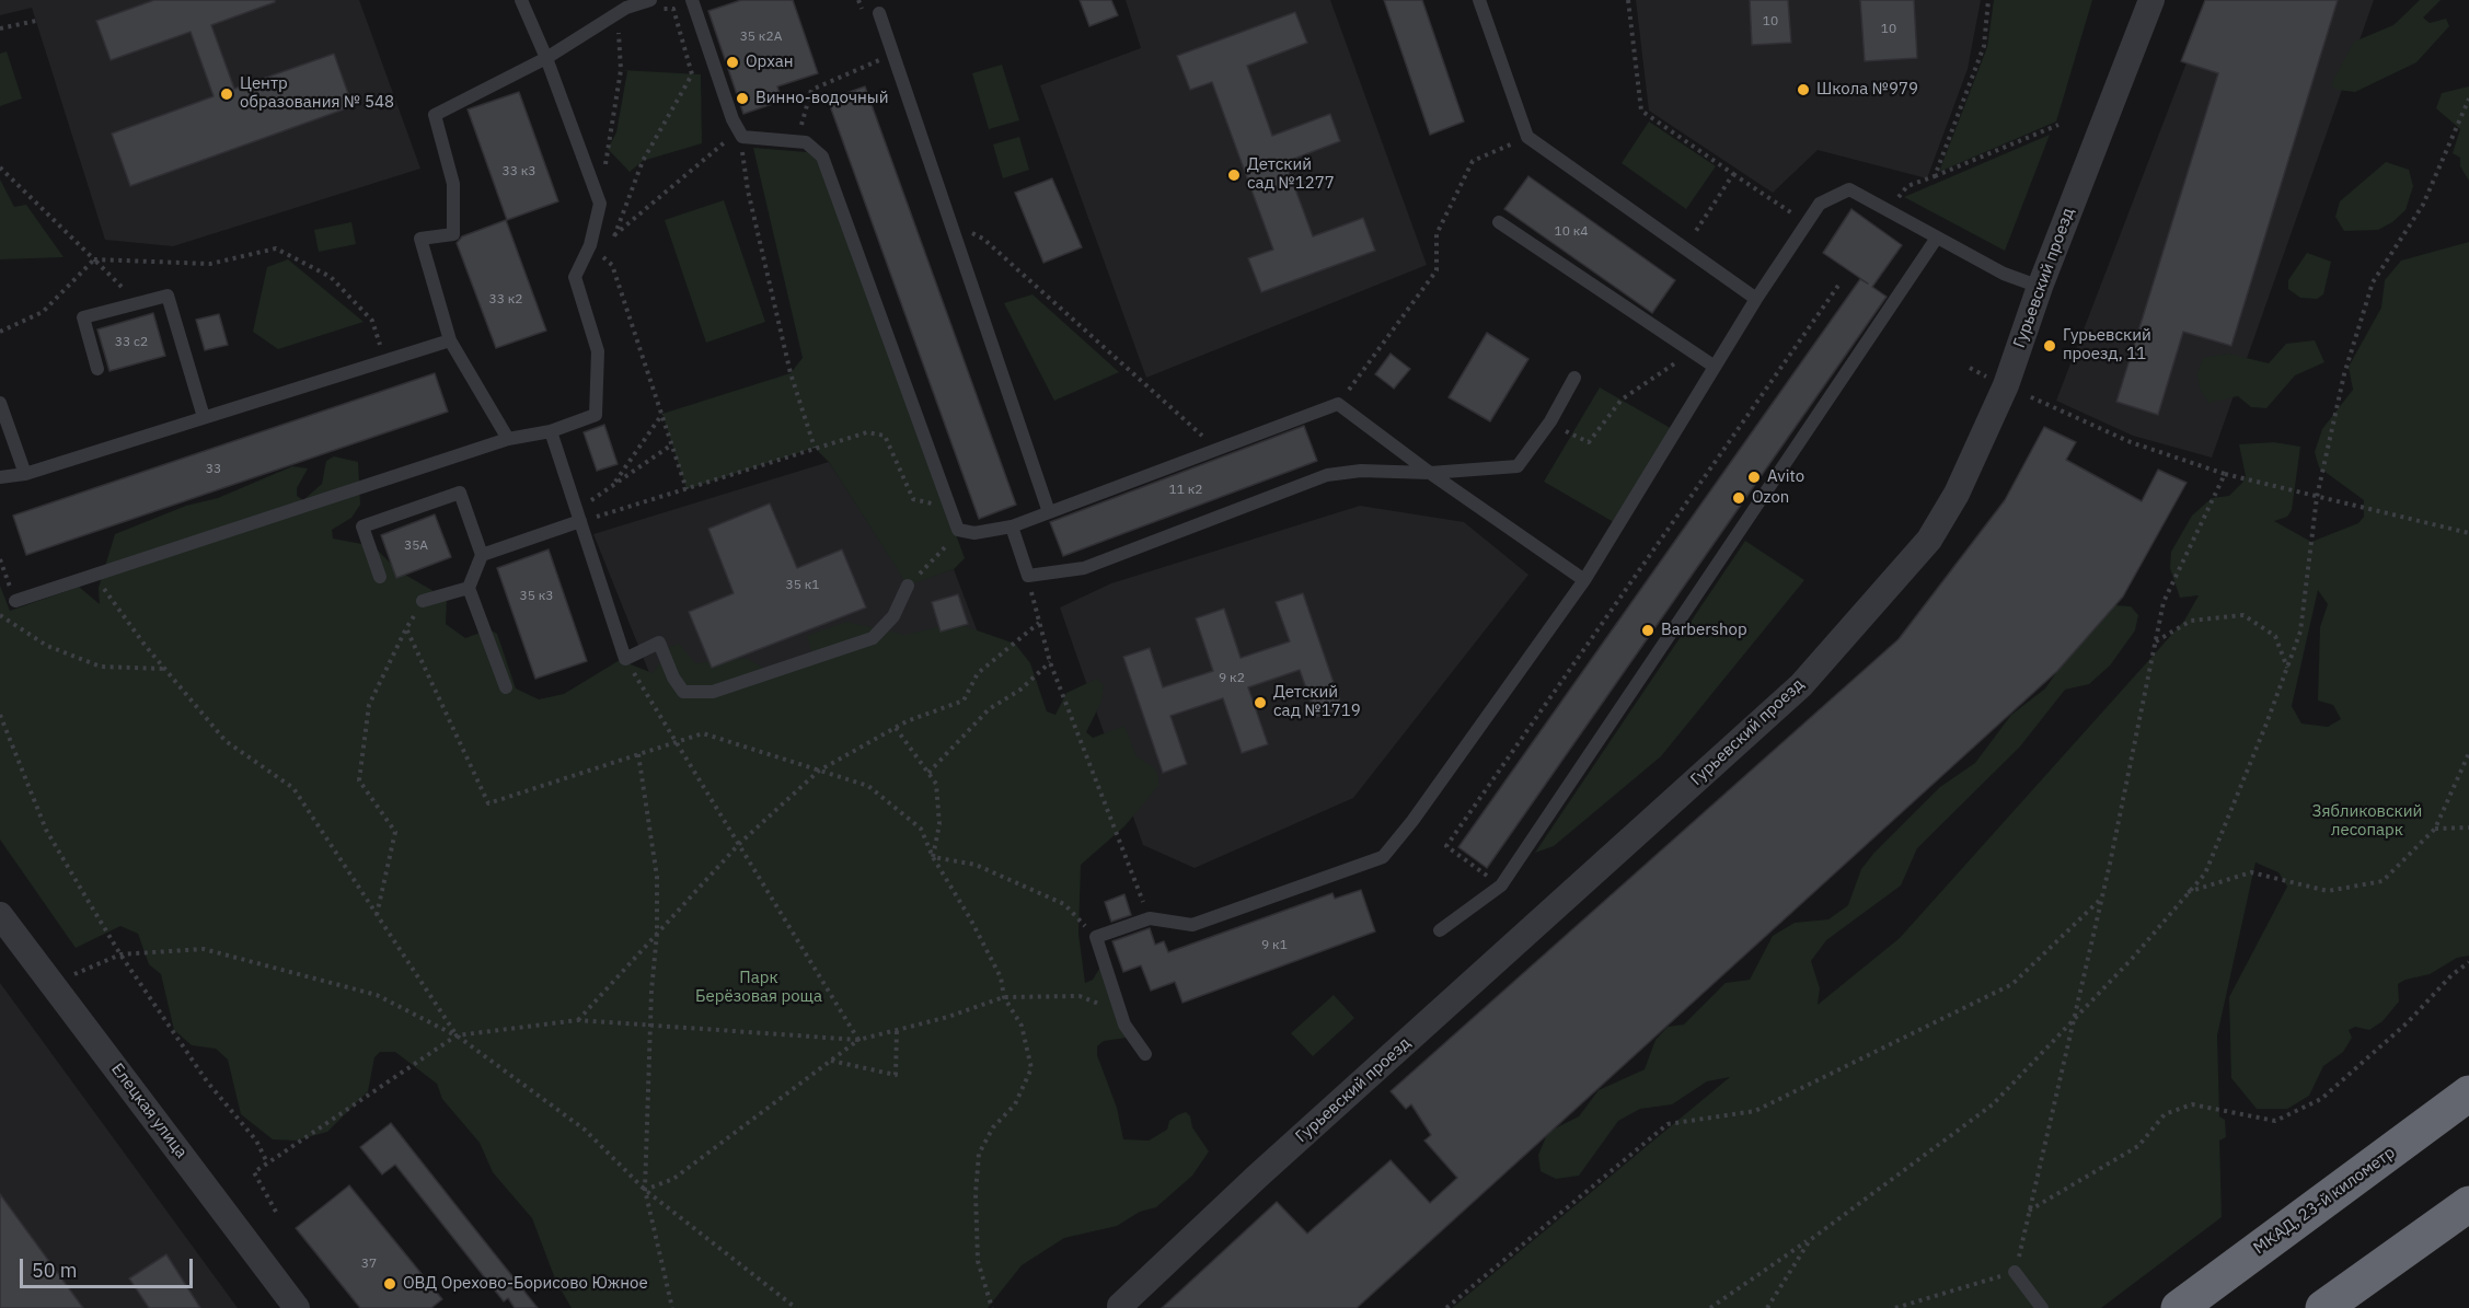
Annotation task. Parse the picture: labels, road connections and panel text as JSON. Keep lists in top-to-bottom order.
{
  "streets": {
    "highway": ["МКАД, 23-й километр"],
    "street": ["Гурьевский проезд", "Елецкая улица"]
  },
  "parks": ["Зябликовский лесопарк", "Парк Берёзовая роща"],
  "places": [
    "Орхан",
    "Школа №979",
    "Центр образования № 548",
    "Винно-водочный",
    "Детский сад №1277",
    "Гурьевский проезд, 11",
    "Avito",
    "Ozon",
    "Barbershop",
    "Детский сад №1719",
    "ОВД Орехово-Борисово Южное"
  ],
  "house_numbers": [
    "10",
    "10",
    "35 к2А",
    "33 к3",
    "10 к4",
    "33 к2",
    "33 с2",
    "33",
    "11 к2",
    "35А",
    "35 к1",
    "35 к3",
    "9 к2",
    "9 к1",
    "37"
  ],
  "scale_bar": "50 m"
}
